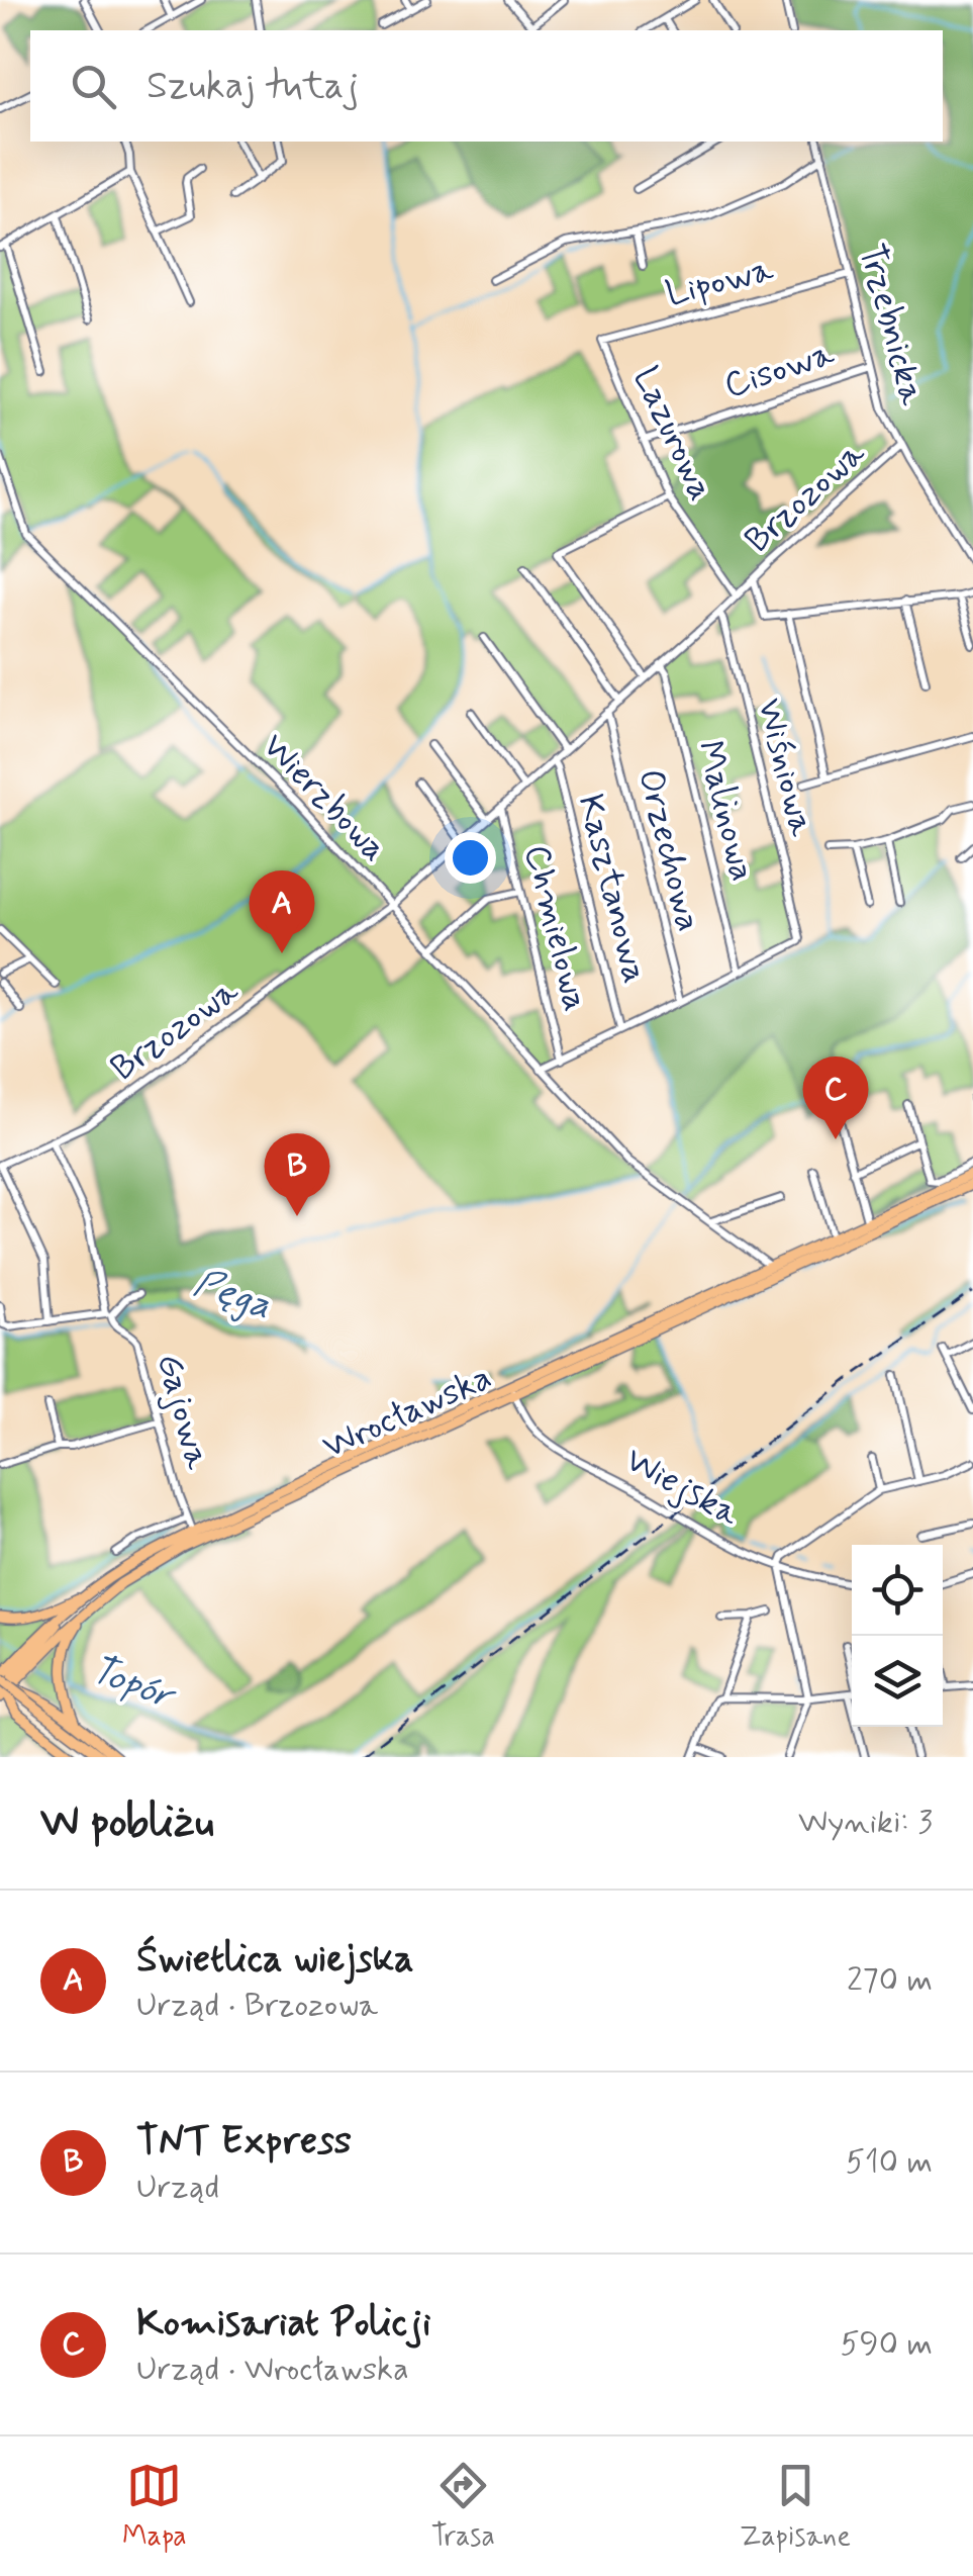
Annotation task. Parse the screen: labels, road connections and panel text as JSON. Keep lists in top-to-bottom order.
{
  "streets": {
    "main road": ["Wrocławska"],
    "street": [
      "Lipowa",
      "Trzebnicka",
      "Cisowa",
      "Lazurowa",
      "Brzozowa",
      "Wiśniowa",
      "Wierzbowa",
      "Malinowa",
      "Orzechowa",
      "Kasztanowa",
      "Chmielowa",
      "Gajowa",
      "Wiejska"
    ]
  },
  "crossings": [
    ["Lipowa", "Trzebnicka"],
    ["Lipowa", "Lazurowa"],
    ["Trzebnicka", "Cisowa"],
    ["Trzebnicka", "Brzozowa"],
    ["Cisowa", "Lazurowa"],
    ["Lazurowa", "Brzozowa"],
    ["Brzozowa", "Wiśniowa"],
    ["Brzozowa", "Wierzbowa"],
    ["Brzozowa", "Malinowa"],
    ["Brzozowa", "Orzechowa"],
    ["Brzozowa", "Kasztanowa"],
    ["Brzozowa", "Chmielowa"],
    ["Brzozowa", "Gajowa"],
    ["Wiśniowa", "Malinowa"],
    ["Wierzbowa", "Wrocławska"],
    ["Gajowa", "Wrocławska"],
    ["Wrocławska", "Wiejska"]
  ],
  "water": ["Pęga", "Topór"],
  "page": {
    "search": "Szukaj tutaj",
    "pins": ["A", "C", "B"],
    "heading": ["W pobliżu", "Wyniki: 3"],
    "list": [
      {
        "mark": "A",
        "name": "Świetlica wiejska",
        "note": "Urząd · Brzozowa",
        "value": "270 m"
      },
      {
        "mark": "B",
        "name": "TNT Express",
        "note": "Urząd",
        "value": "510 m"
      },
      {
        "mark": "C",
        "name": "Komisariat Policji",
        "note": "Urząd · Wrocławska",
        "value": "590 m"
      }
    ],
    "nav": ["Mapa", "Trasa", "Zapisane"]
  }
}
